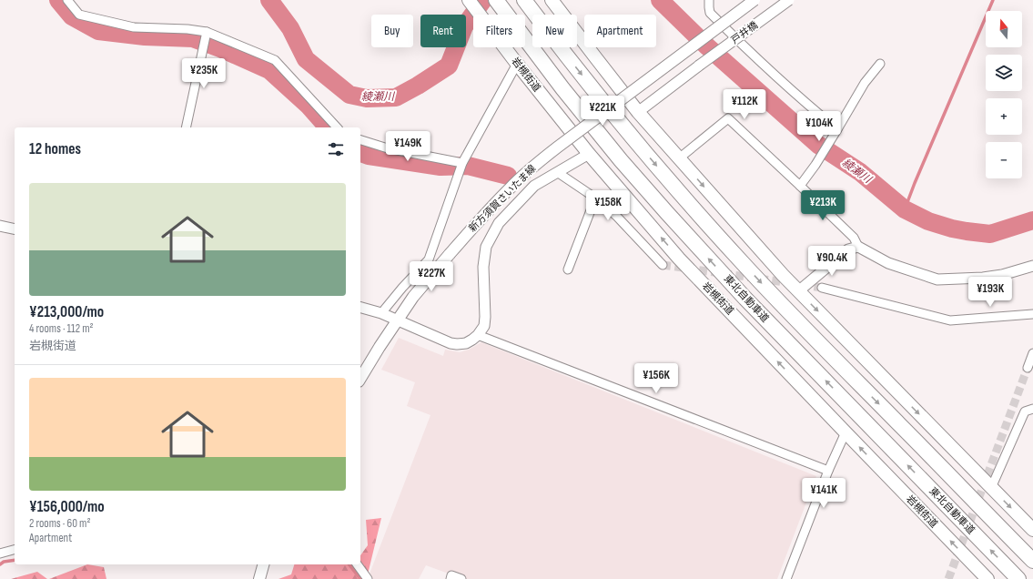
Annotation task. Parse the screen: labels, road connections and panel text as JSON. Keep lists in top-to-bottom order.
{
  "streets": {
    "highway": ["岩槻街道", "東北自動車道"],
    "main road": ["新方須賀さいたま線"],
    "street": ["戸井橋"]
  },
  "water": ["綾瀬川"],
  "north": "top",
  "page": {
    "map_buttons": ["+", "−"],
    "chip": [
      "Buy",
      "Rent",
      "Filters",
      "New",
      "Apartment"
    ],
    "price": [
      "¥235K",
      "¥112K",
      "¥221K",
      "¥104K",
      "¥149K",
      "¥158K",
      "¥213K",
      "¥90.4K",
      "¥227K",
      "¥193K",
      "¥156K",
      "¥141K"
    ],
    "heading": "12 homes",
    "list": [
      {
        "name": "¥213,000/mo",
        "note": "4 rooms · 112 m² · 岩槻街道"
      },
      {
        "name": "¥156,000/mo",
        "note": "2 rooms · 60 m² · Apartment"
      }
    ]
  }
}
